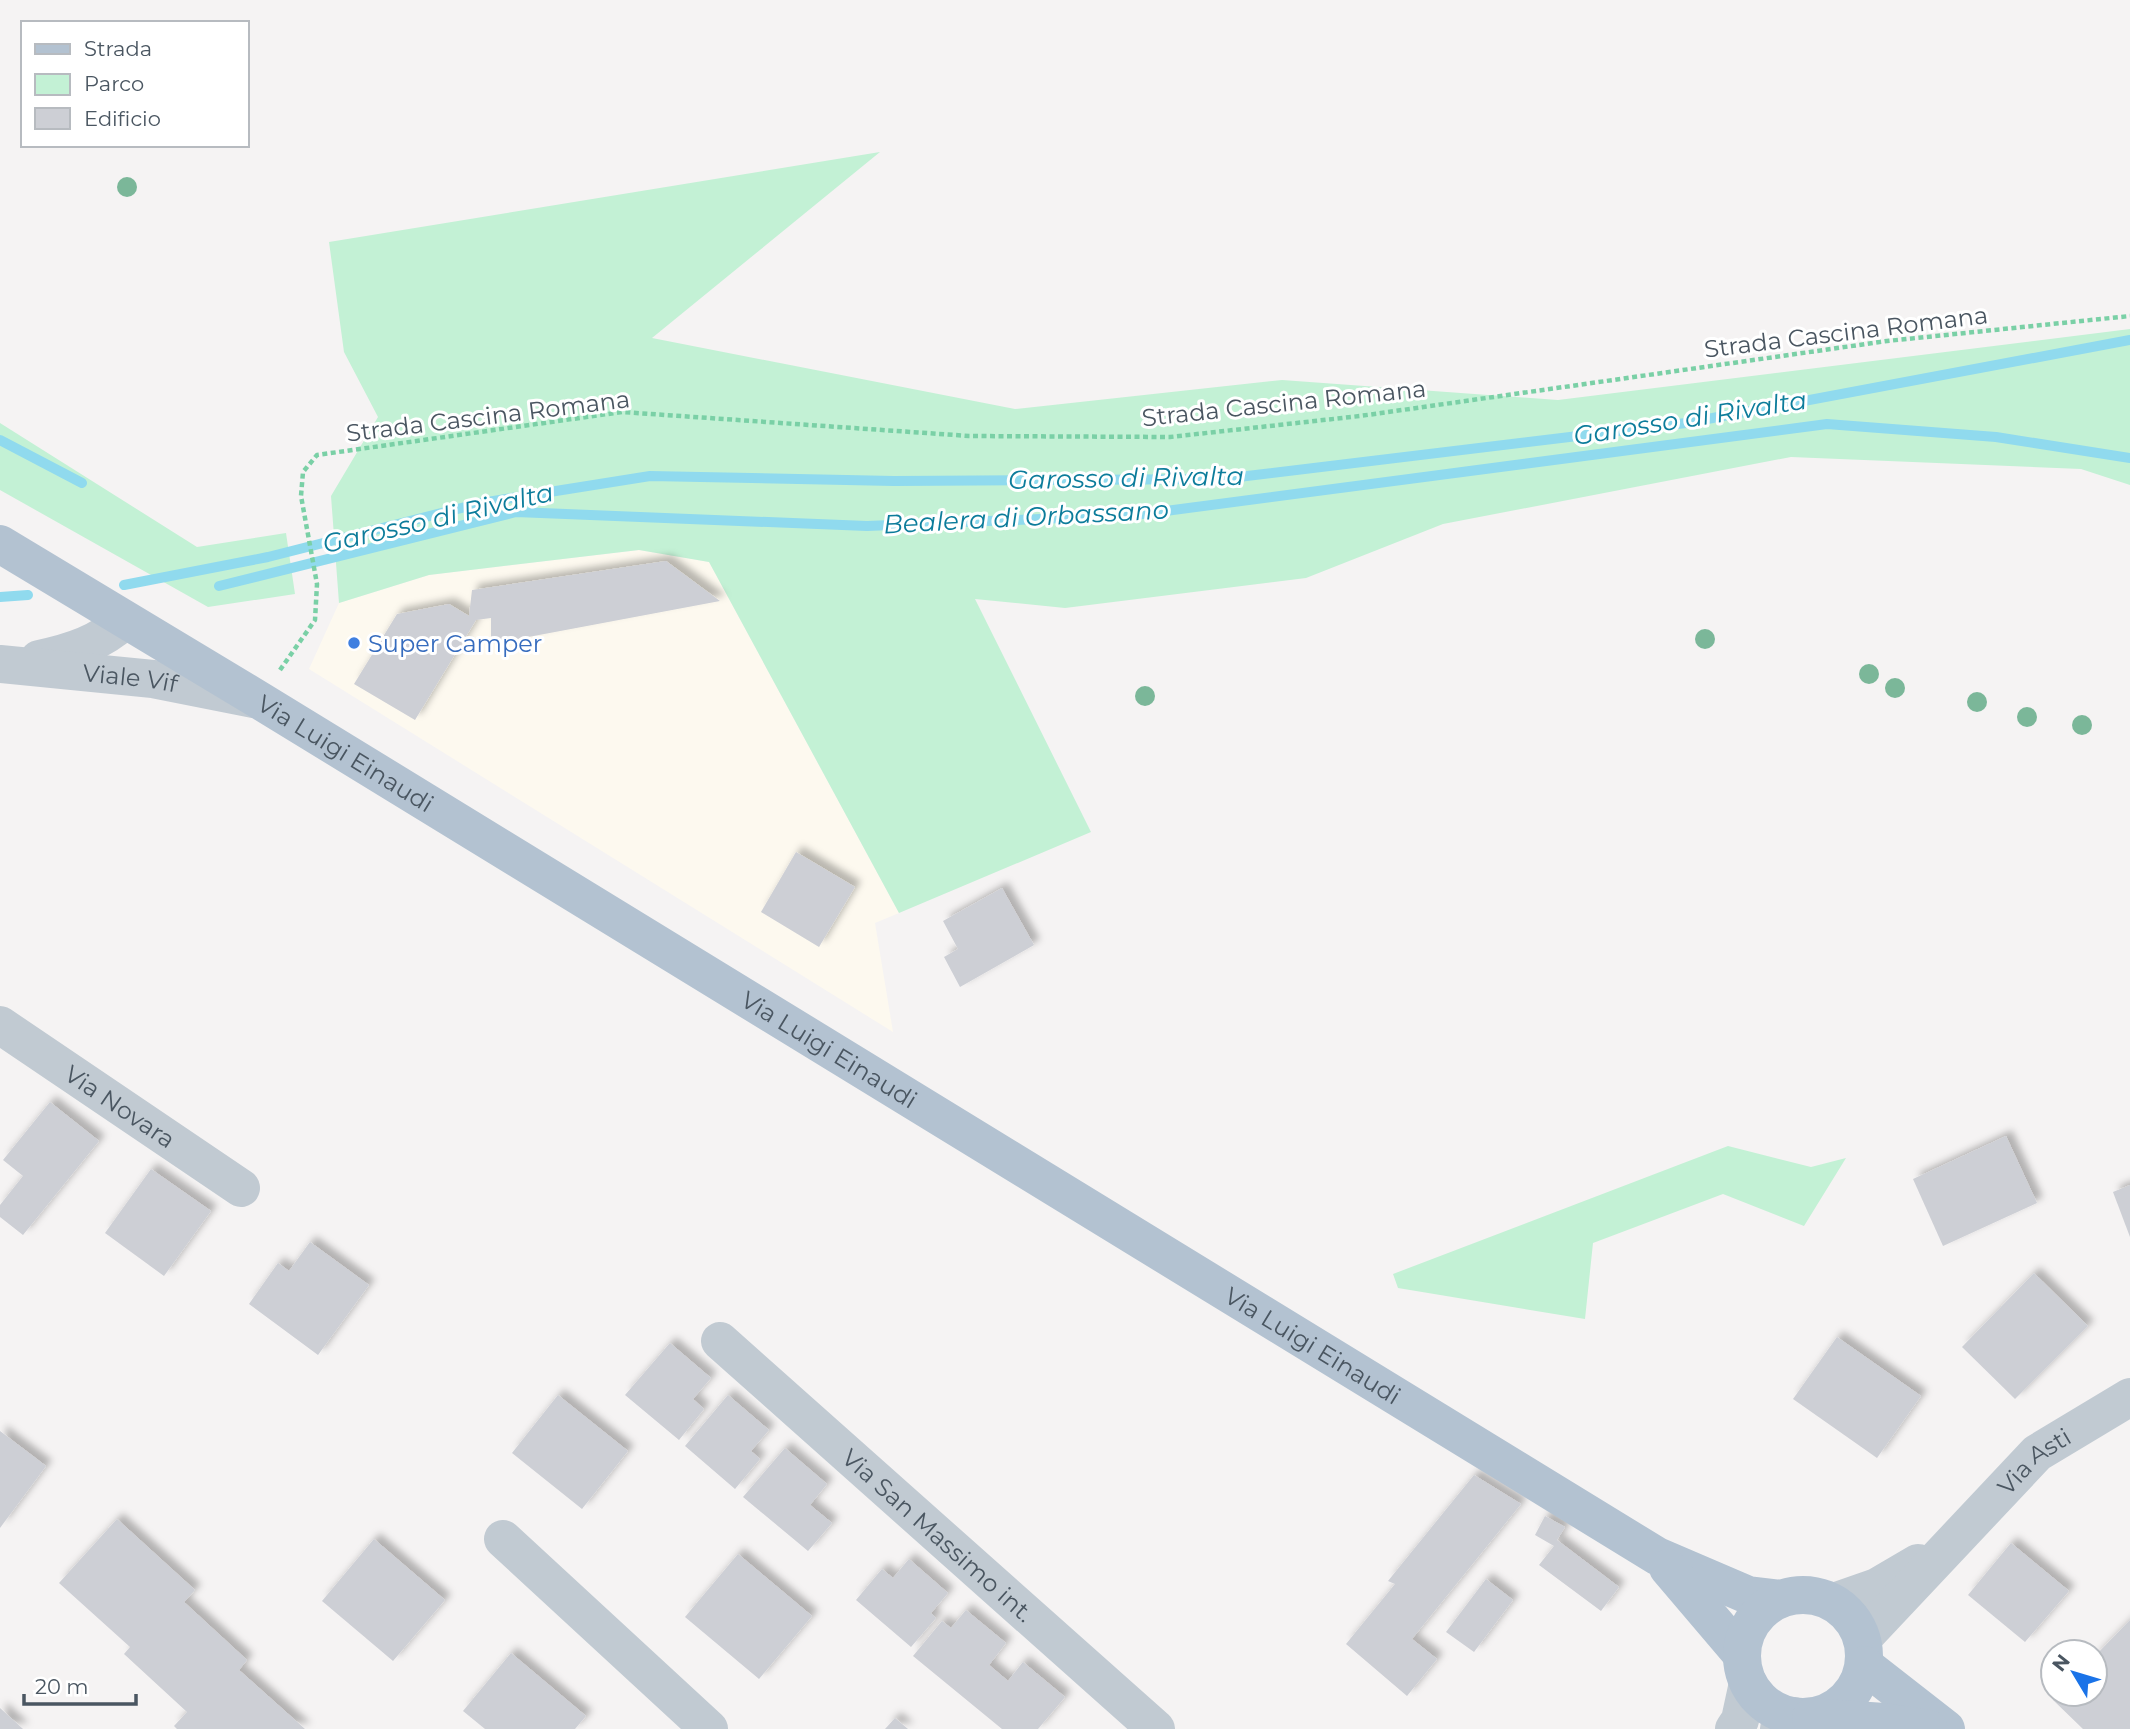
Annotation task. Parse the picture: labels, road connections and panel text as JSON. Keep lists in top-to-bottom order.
{
  "streets": {
    "main road": ["Via Luigi Einaudi"],
    "street": [
      "Viale Vif",
      "Via Novara",
      "Via Asti",
      "Via San Massimo int."
    ],
    "path": ["Strada Cascina Romana"]
  },
  "crossings": [
    ["Strada Cascina Romana", "Viale Vif"],
    ["Strada Cascina Romana", "Via Luigi Einaudi"],
    ["Viale Vif", "Via Luigi Einaudi"],
    ["Via Luigi Einaudi", "Via Asti"]
  ],
  "water": ["Garosso di Rivalta", "Bealera di Orbassano"],
  "places": ["Super Camper"],
  "legend": ["Strada", "Parco", "Edificio"],
  "scale_bar": "20 m",
  "north": "top left"
}
